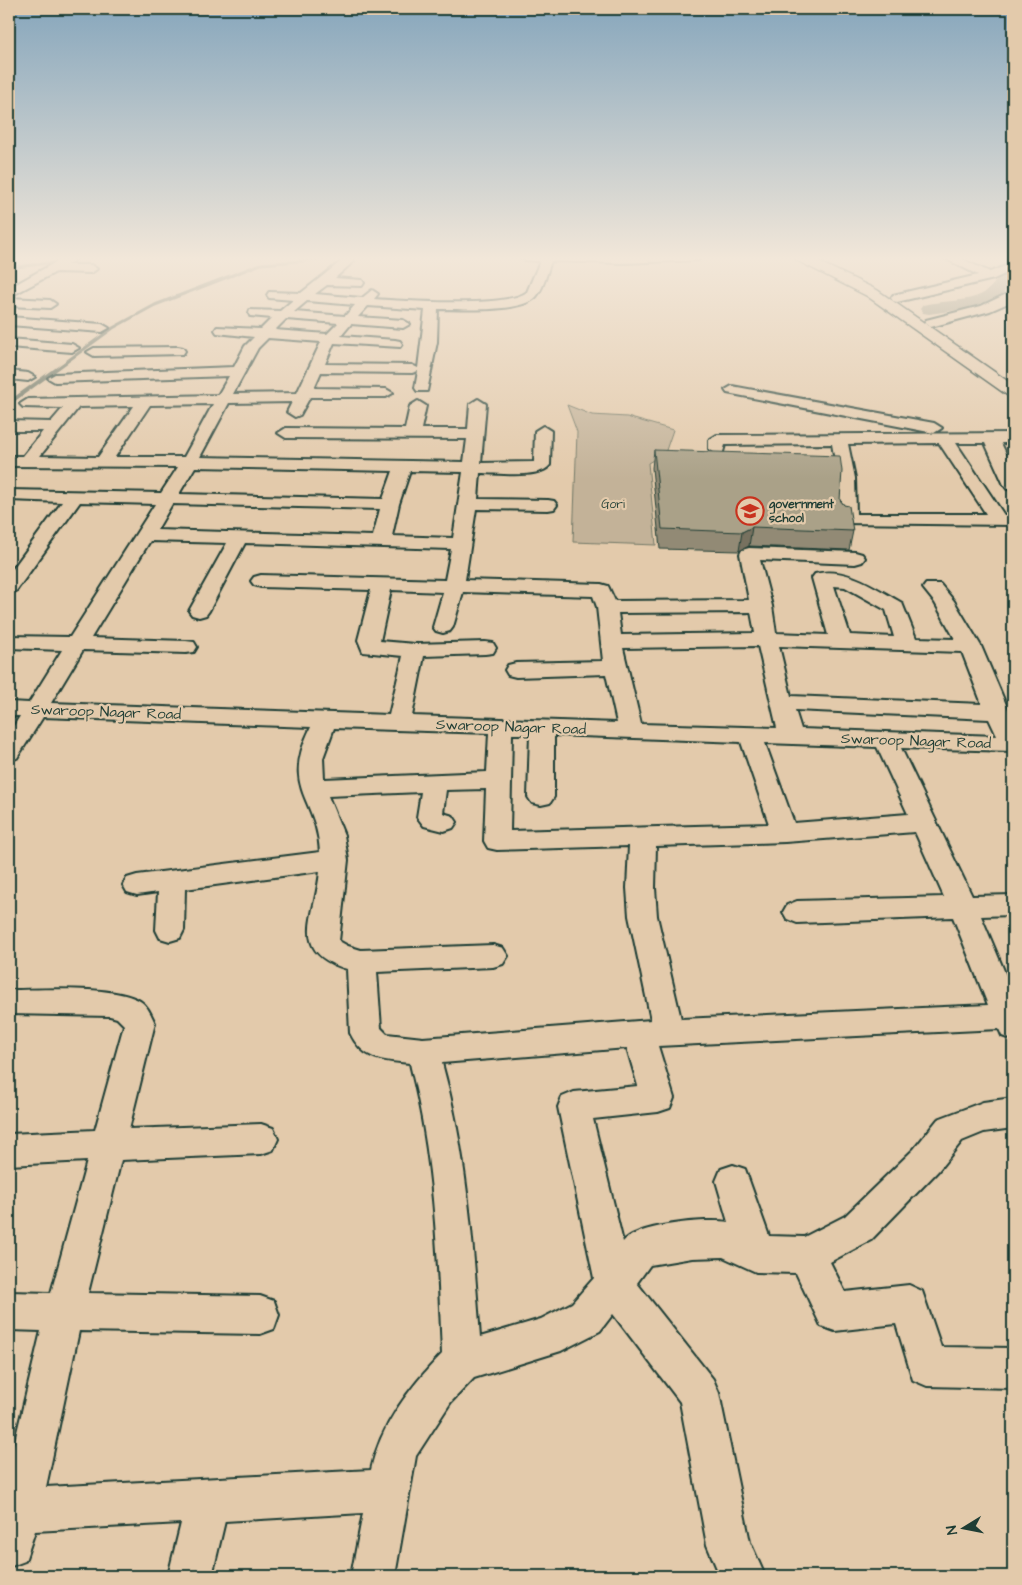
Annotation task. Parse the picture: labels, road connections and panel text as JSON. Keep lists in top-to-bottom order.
{
  "streets": {
    "street": ["Swaroop Nagar Road"]
  },
  "parks": ["Gori"],
  "places": {
    "school or university": ["government school"]
  },
  "north": "left"
}
